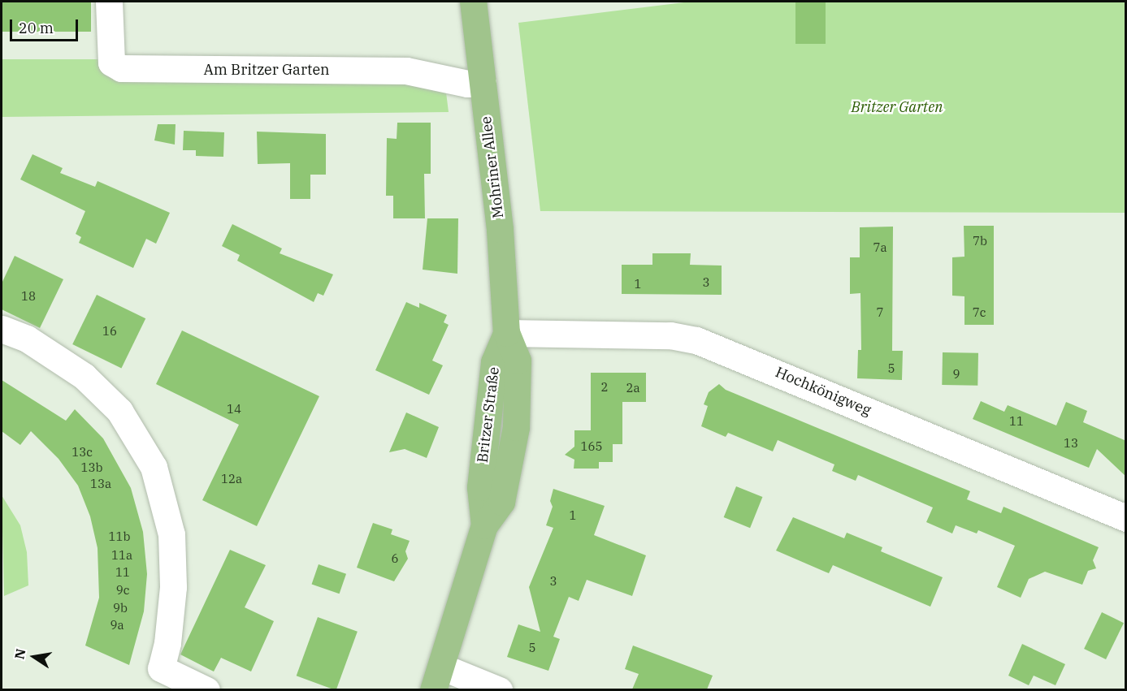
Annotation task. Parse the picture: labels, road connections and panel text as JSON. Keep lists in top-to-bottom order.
{
  "streets": {
    "main road": ["Mohriner Allee", "Britzer Straße"],
    "street": ["Am Britzer Garten", "Hochkönigweg"]
  },
  "crossings": [
    ["Am Britzer Garten", "Mohriner Allee"],
    ["Mohriner Allee", "Hochkönigweg"],
    ["Mohriner Allee", "Britzer Straße"],
    ["Hochkönigweg", "Britzer Straße"]
  ],
  "parks": ["Britzer Garten"],
  "house_numbers": [
    "7b",
    "7a",
    "3",
    "1",
    "18",
    "7",
    "7c",
    "16",
    "5",
    "9",
    "2",
    "2a",
    "14",
    "11",
    "13",
    "165",
    "13c",
    "13b",
    "12a",
    "13a",
    "1",
    "11b",
    "11a",
    "6",
    "11",
    "3",
    "9c",
    "9b",
    "9a",
    "5"
  ],
  "scale_bar": "20 m",
  "north": "left"
}
